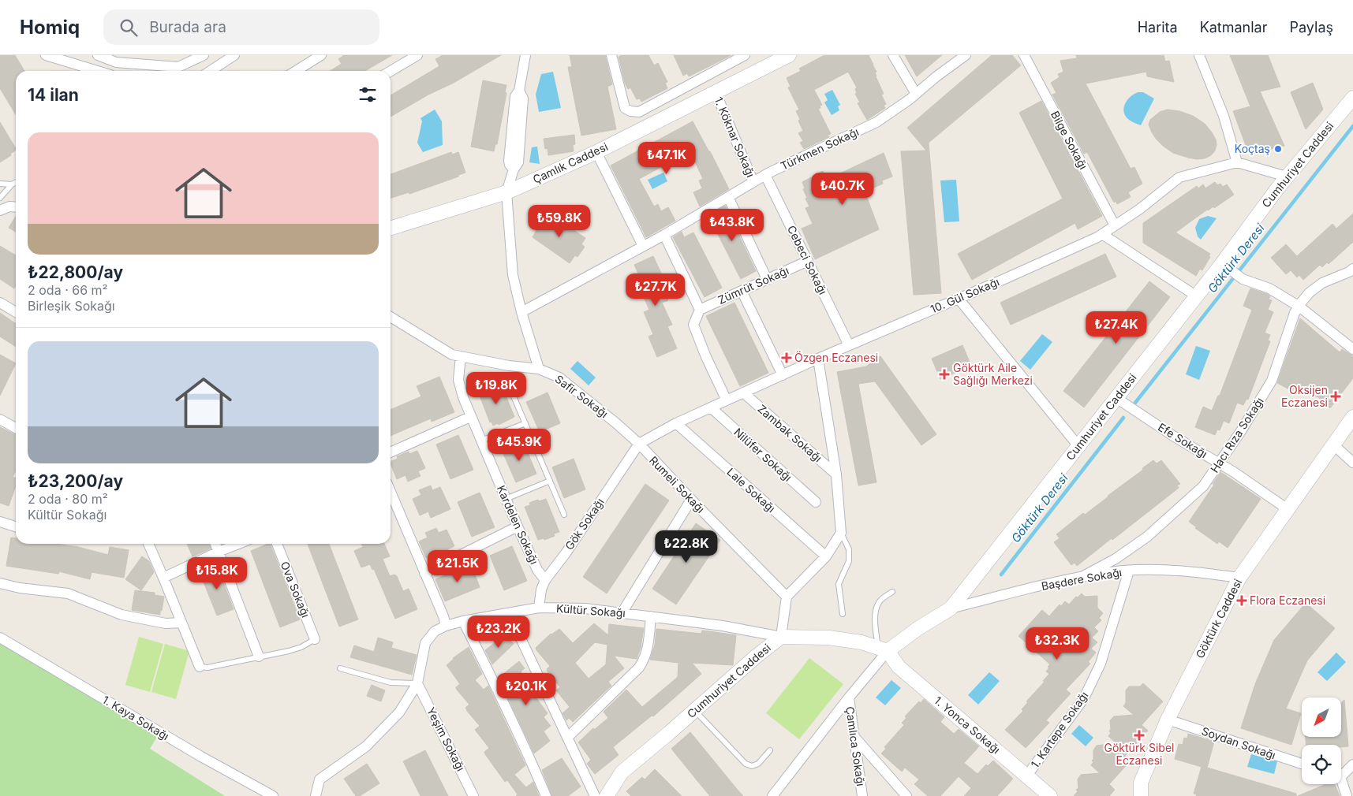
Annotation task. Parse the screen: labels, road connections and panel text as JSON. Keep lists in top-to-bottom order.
{
  "streets": {
    "main road": [
      "Çamlık Caddesi",
      "Cumhuriyet Caddesi",
      "Göktürk Caddesi",
      "1. Yonca Sokağı"
    ],
    "street": [
      "1. Köknar Sokağı",
      "Bilge Sokağı",
      "Türkmen Sokağı",
      "Cebeci Sokağı",
      "Zümrüt Sokağı",
      "10. Gül Sokağı",
      "Safir Sokağı",
      "Zambak Sokağı",
      "Hacı Rıza Sokağı",
      "Efe Sokağı",
      "Nilüfer Sokağı",
      "Rumeli Sokağı",
      "Lale Sokağı",
      "Gök Sokağı",
      "Kardelen Sokağı",
      "Başdere Sokağı",
      "Ova Sokağı",
      "Kültür Sokağı",
      "1. Kaya Sokağı",
      "1. Kartepe Sokağı",
      "Yeşim Sokağı",
      "Soydan Sokağı",
      "Çamlıca Sokağı"
    ]
  },
  "crossings": [
    ["1. Köknar Sokağı", "Türkmen Sokağı"],
    ["1. Köknar Sokağı", "Çamlık Caddesi"],
    ["Bilge Sokağı", "10. Gül Sokağı"],
    ["Türkmen Sokağı", "Cebeci Sokağı"],
    ["Cumhuriyet Caddesi", "Efe Sokağı"],
    ["Cumhuriyet Caddesi", "Başdere Sokağı"],
    ["Cumhuriyet Caddesi", "Kültür Sokağı"],
    ["Cumhuriyet Caddesi", "1. Yonca Sokağı"],
    ["Cebeci Sokağı", "Zümrüt Sokağı"],
    ["Cebeci Sokağı", "10. Gül Sokağı"],
    ["10. Gül Sokağı", "Safir Sokağı"],
    ["10. Gül Sokağı", "Zambak Sokağı"],
    ["10. Gül Sokağı", "Nilüfer Sokağı"],
    ["10. Gül Sokağı", "Rumeli Sokağı"],
    ["10. Gül Sokağı", "Lale Sokağı"],
    ["10. Gül Sokağı", "Gök Sokağı"],
    ["Safir Sokağı", "Rumeli Sokağı"],
    ["Safir Sokağı", "Gök Sokağı"],
    ["Safir Sokağı", "Kardelen Sokağı"],
    ["Hacı Rıza Sokağı", "Efe Sokağı"],
    ["Hacı Rıza Sokağı", "Başdere Sokağı"],
    ["Efe Sokağı", "Göktürk Caddesi"],
    ["Rumeli Sokağı", "Gök Sokağı"],
    ["Gök Sokağı", "Kardelen Sokağı"],
    ["Gök Sokağı", "Kültür Sokağı"],
    ["Başdere Sokağı", "Göktürk Caddesi"],
    ["Başdere Sokağı", "1. Kartepe Sokağı"],
    ["Kültür Sokağı", "Yeşim Sokağı"],
    ["Göktürk Caddesi", "Soydan Sokağı"],
    ["1. Yonca Sokağı", "1. Kartepe Sokağı"]
  ],
  "water": ["Göktürk Deresi"],
  "places": {
    "other": ["Koçtaş"],
    "health": [
      "Özgen Eczanesi",
      "Göktürk Aile Sağlığı Merkezi",
      "Oksijen Eczanesi",
      "Flora Eczanesi",
      "Göktürk Sibel Eczanesi"
    ]
  },
  "north": "bottom left",
  "page": {
    "header": "Homiq",
    "search": "Burada ara",
    "nav": ["Harita", "Katmanlar", "Paylaş"],
    "heading": "14 ilan",
    "list": [
      {
        "name": "₺22,800/ay",
        "note": "2 oda · 66 m² · Birleşik Sokağı"
      },
      {
        "name": "₺23,200/ay",
        "note": "2 oda · 80 m² · Kültür Sokağı"
      }
    ],
    "price": [
      "₺47.1K",
      "₺40.7K",
      "₺59.8K",
      "₺43.8K",
      "₺27.7K",
      "₺27.4K",
      "₺19.8K",
      "₺45.9K",
      "₺22.8K",
      "₺21.5K",
      "₺15.8K",
      "₺23.2K",
      "₺32.3K",
      "₺20.1K"
    ]
  }
}
